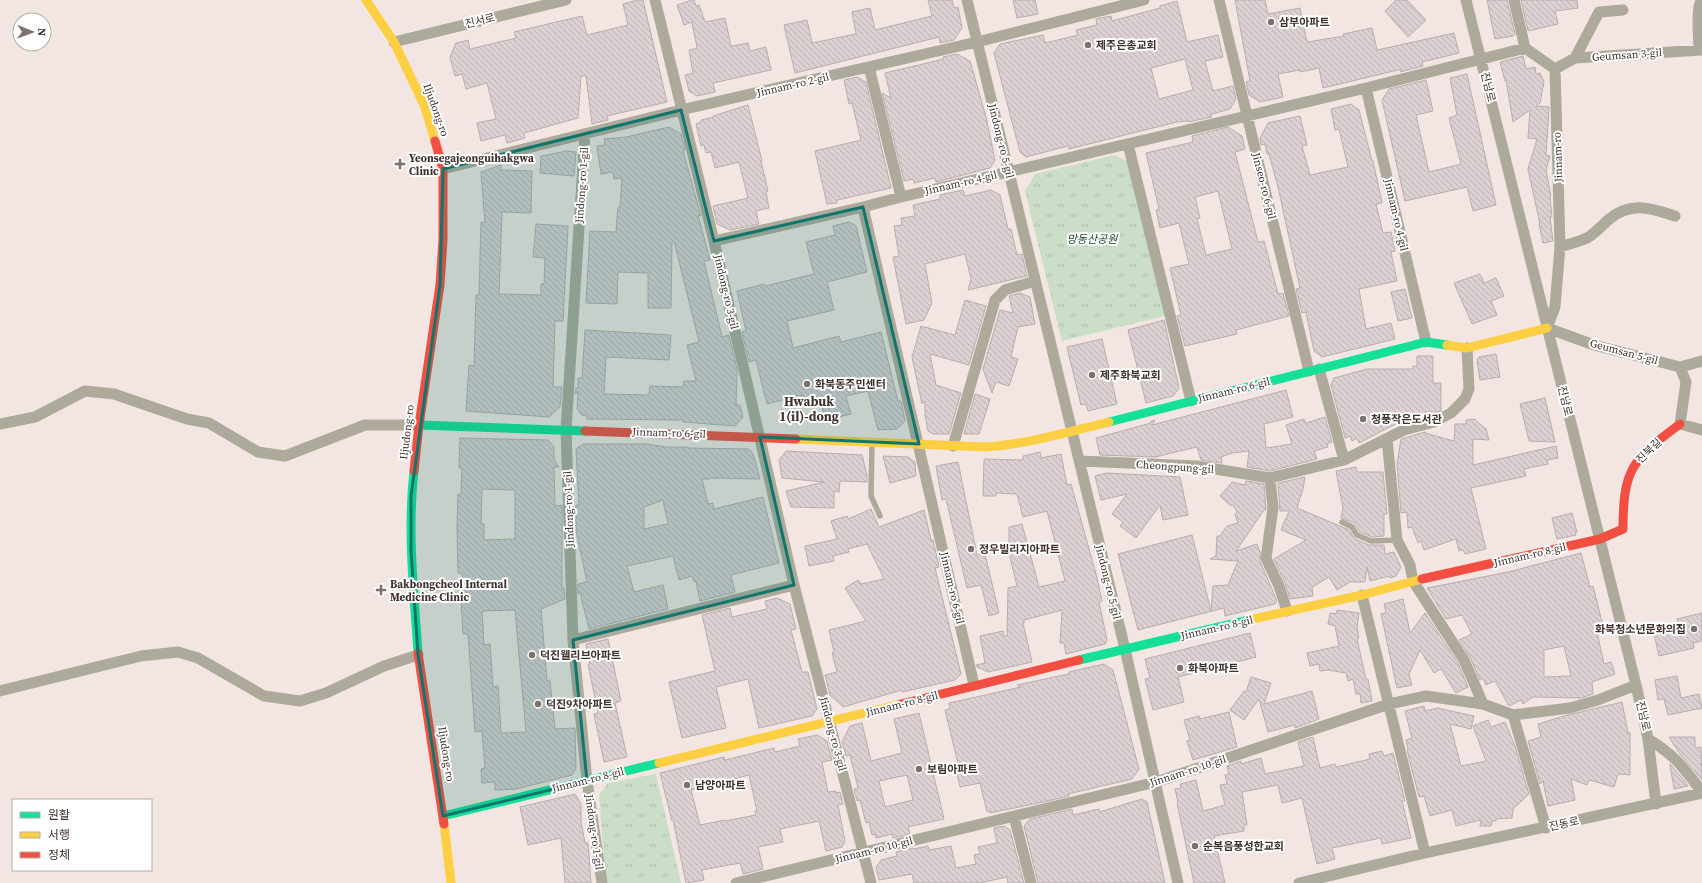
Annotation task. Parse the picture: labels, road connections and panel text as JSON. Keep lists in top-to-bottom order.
{
  "streets": {
    "street": [
      "진서로",
      "Geumsan 3-gil",
      "Jinnam-ro 2-gil",
      "진남로",
      "Iljudong-ro",
      "Jindong-ro 5-gil",
      "Jinnam-ro",
      "Jinnam-ro 4-gil",
      "Jindong-ro 1-gil",
      "Jinseo-ro 6-gil",
      "Jindong-ro 3-gil",
      "Geumsan 5-gil",
      "Jinnam-ro 6-gil",
      "진북길",
      "Cheongpung-gil",
      "Jinnam-ro 8-gil",
      "Jinnam-ro 10-gil",
      "진동로"
    ]
  },
  "crossings": [
    ["진서로", "Iljudong-ro"],
    ["Geumsan 3-gil", "Jinnam-ro"],
    ["Jinnam-ro 2-gil", "Iljudong-ro"],
    ["Jinnam-ro 2-gil", "Jindong-ro 5-gil"],
    ["Jinnam-ro 2-gil", "Jindong-ro 1-gil"],
    ["Jinnam-ro 2-gil", "Jindong-ro 3-gil"],
    ["진남로", "Jinnam-ro"],
    ["진남로", "Jinnam-ro 4-gil"],
    ["진남로", "Geumsan 5-gil"],
    ["진남로", "Jinnam-ro 6-gil"],
    ["진남로", "진북길"],
    ["진남로", "Jinnam-ro 8-gil"],
    ["진남로", "Jinnam-ro 10-gil"],
    ["진남로", "진동로"],
    ["Iljudong-ro", "Jinnam-ro 6-gil"],
    ["Iljudong-ro", "Jinnam-ro 8-gil"],
    ["Jindong-ro 5-gil", "Jinnam-ro 4-gil"],
    ["Jindong-ro 5-gil", "Jinnam-ro 6-gil"],
    ["Jindong-ro 5-gil", "Cheongpung-gil"],
    ["Jindong-ro 5-gil", "Jinnam-ro 8-gil"],
    ["Jindong-ro 5-gil", "Jinnam-ro 10-gil"],
    ["Jinnam-ro", "Geumsan 5-gil"],
    ["Jinnam-ro", "Jinnam-ro 6-gil"],
    ["Jinnam-ro 4-gil", "Jinseo-ro 6-gil"],
    ["Jinnam-ro 4-gil", "Jindong-ro 3-gil"],
    ["Jinnam-ro 4-gil", "Jinnam-ro 6-gil"],
    ["Jindong-ro 1-gil", "Jinnam-ro 6-gil"],
    ["Jindong-ro 1-gil", "Jinnam-ro 8-gil"],
    ["Jinseo-ro 6-gil", "Jinnam-ro 6-gil"],
    ["Jinseo-ro 6-gil", "Cheongpung-gil"],
    ["Jindong-ro 3-gil", "Jinnam-ro 6-gil"],
    ["Jindong-ro 3-gil", "Jinnam-ro 8-gil"],
    ["Jindong-ro 3-gil", "Jinnam-ro 10-gil"],
    ["Geumsan 5-gil", "Jinnam-ro 6-gil"],
    ["Jinnam-ro 6-gil", "Cheongpung-gil"],
    ["Jinnam-ro 6-gil", "Jinnam-ro 8-gil"],
    ["진북길", "Jinnam-ro 8-gil"]
  ],
  "districts": ["Hwabuk 1(il)-dong"],
  "parks": ["망동산공원"],
  "places": {
    "other": [
      "삼부아파트",
      "제주은총교회",
      "제주화북교회",
      "화북동주민센터",
      "청풍작은도서관",
      "정우빌리지아파트",
      "화북청소년문화의집",
      "덕진웰리브아파트",
      "화북아파트",
      "덕진9차아파트",
      "보림아파트",
      "남양아파트",
      "순복음풍성한교회"
    ],
    "health": ["Yeonsegajeonguihakgwa Clinic", "Bakbongcheol Internal Medicine Clinic"]
  },
  "legend": ["원활", "서행", "정체"],
  "north": "right"
}
